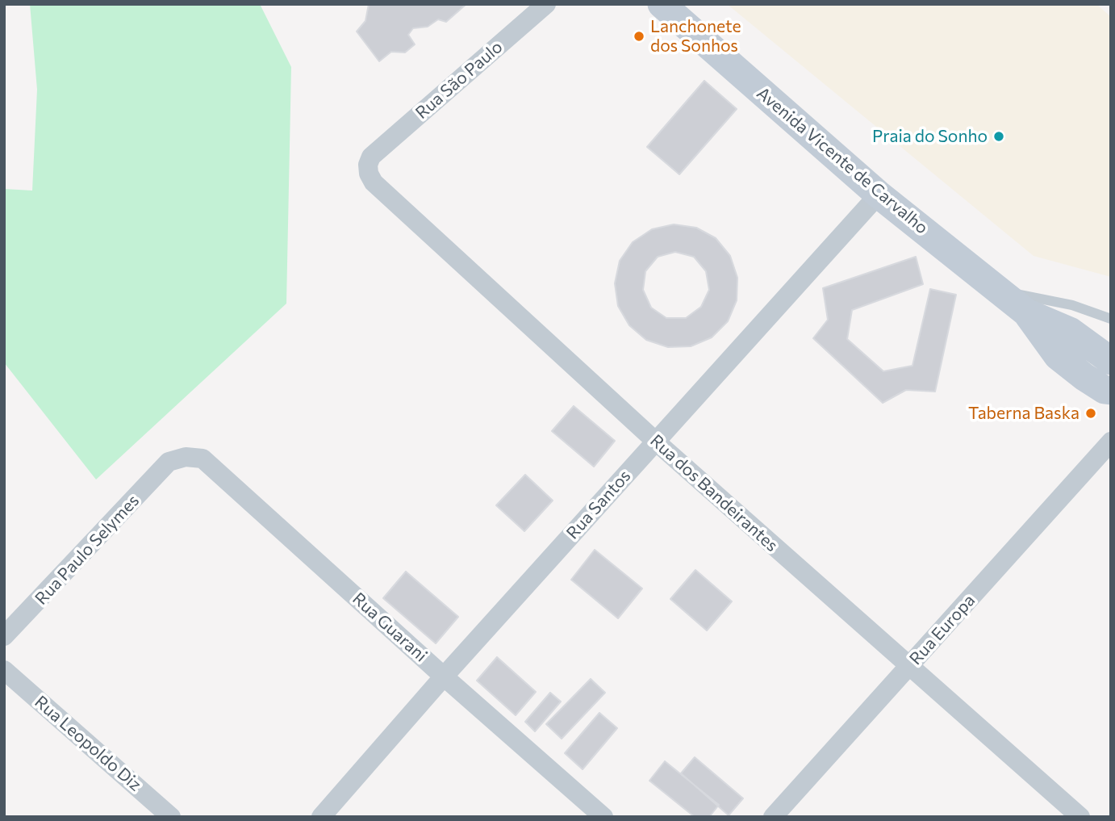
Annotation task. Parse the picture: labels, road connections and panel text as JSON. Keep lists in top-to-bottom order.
{
  "streets": {
    "main road": ["Avenida Vicente de Carvalho"],
    "street": [
      "Rua São Paulo",
      "Rua dos Bandeirantes",
      "Rua Santos",
      "Rua Paulo Selymes",
      "Rua Guarani",
      "Rua Europa",
      "Rua Leopoldo Diz"
    ]
  },
  "crossings": [
    ["Rua São Paulo", "Rua dos Bandeirantes"],
    ["Avenida Vicente de Carvalho", "Rua Santos"],
    ["Rua dos Bandeirantes", "Rua Santos"],
    ["Rua dos Bandeirantes", "Rua Europa"],
    ["Rua Santos", "Rua Guarani"],
    ["Rua Paulo Selymes", "Rua Guarani"]
  ],
  "places": ["Lanchonete dos Sonhos", "Praia do Sonho", "Taberna Baska"]
}
